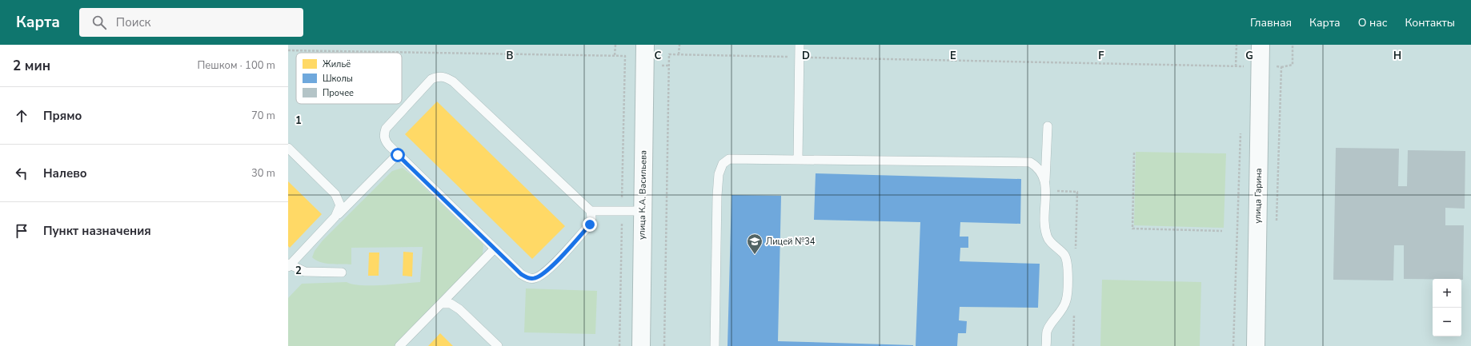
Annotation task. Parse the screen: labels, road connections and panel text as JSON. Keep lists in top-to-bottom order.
{
  "streets": {
    "street": ["улица К.А. Васильева", "улица Гарина"]
  },
  "places": {
    "school or university": ["Лицей №34"]
  },
  "legend": ["Жильё", "Школы", "Прочее"],
  "page": {
    "header": "Карта",
    "search": "Поиск",
    "nav": [
      "Главная",
      "Карта",
      "О нас",
      "Контакты"
    ],
    "heading": ["2 мин", "Пешком · 100 m"],
    "list": [
      ["Прямо", "70 m"],
      ["Налево", "30 m"],
      "Пункт назначения"
    ],
    "map_buttons": ["+", "−"]
  },
  "grid": {
    "columns": [
      "B",
      "C",
      "D",
      "E",
      "F",
      "G",
      "H"
    ],
    "rows": ["1", "2"]
  }
}
